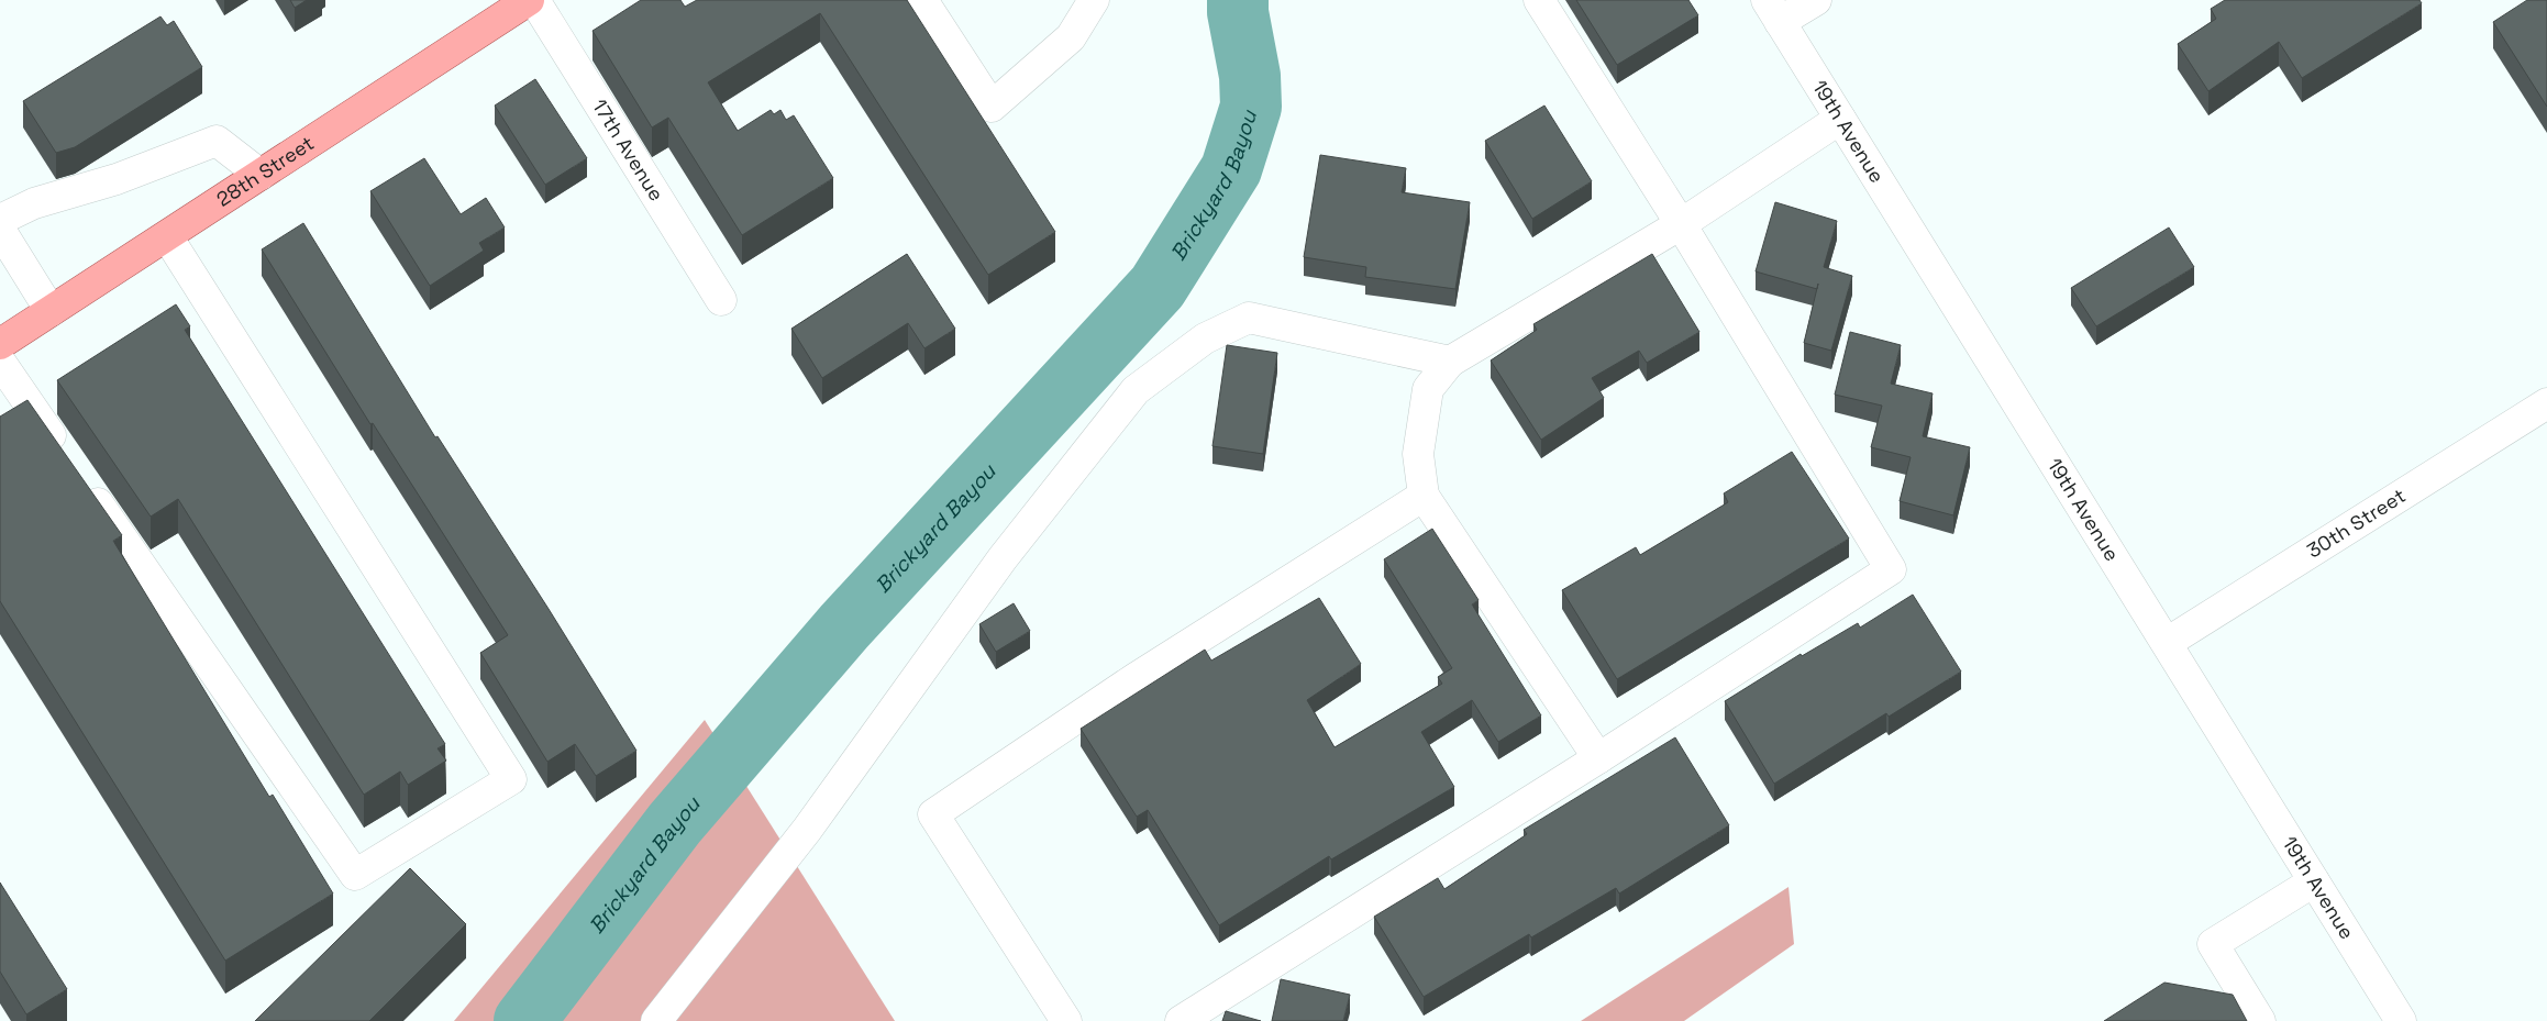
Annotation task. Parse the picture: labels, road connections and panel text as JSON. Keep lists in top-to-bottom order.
{
  "streets": {
    "main road": ["28th Street"],
    "street": ["19th Avenue", "17th Avenue", "30th Street"]
  },
  "crossings": [
    ["19th Avenue", "30th Street"]
  ],
  "water": ["Brickyard Bayou"]
}
